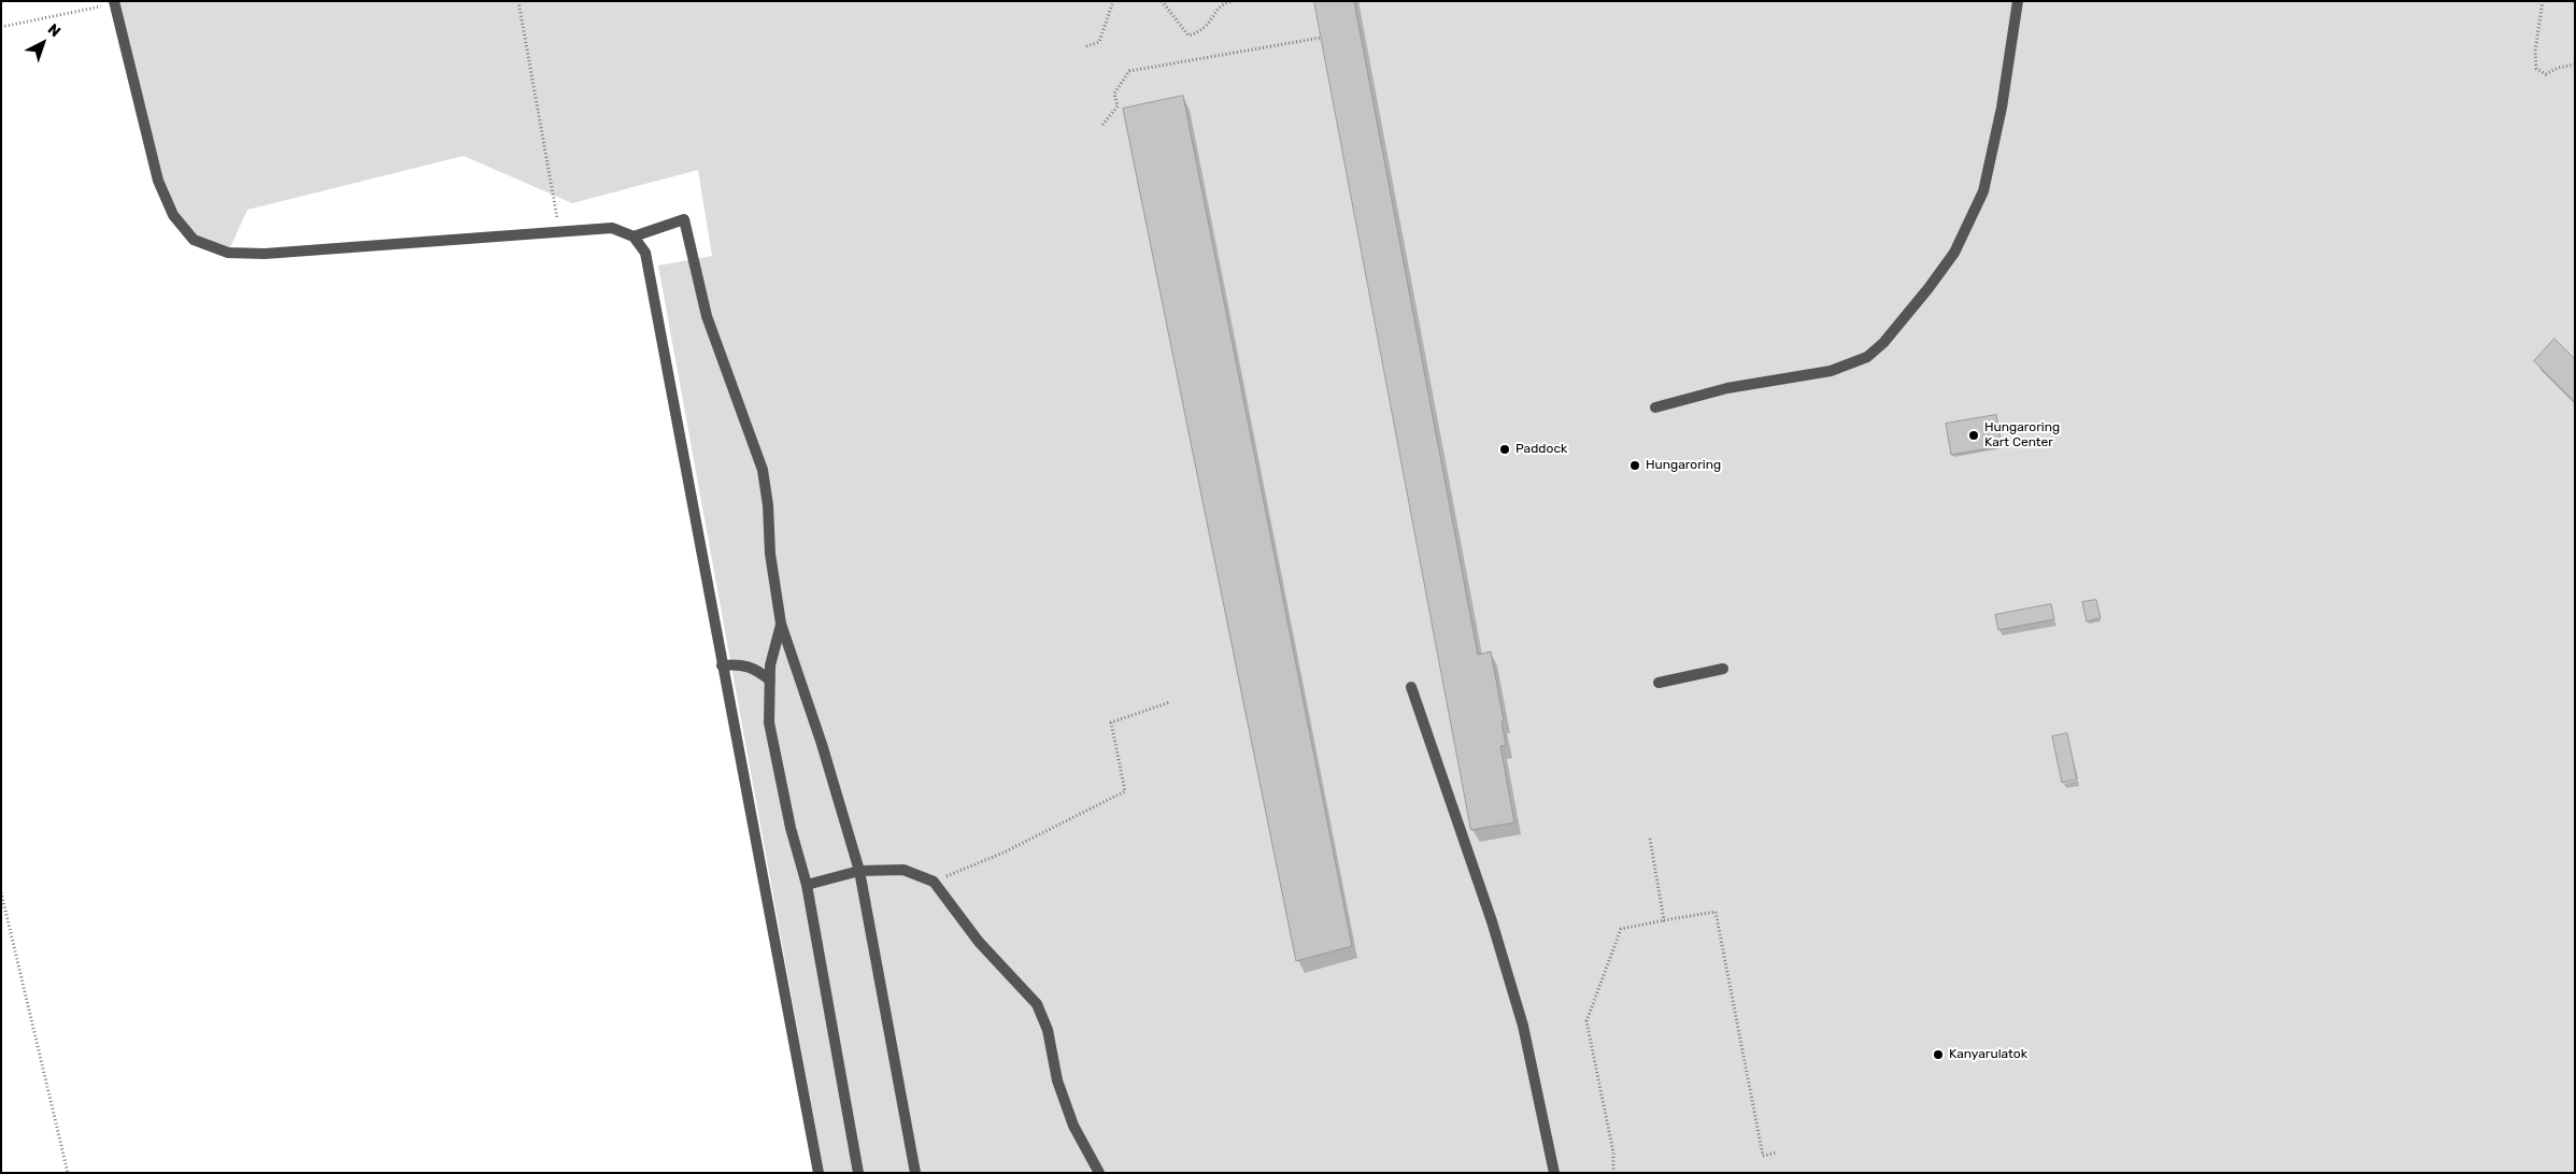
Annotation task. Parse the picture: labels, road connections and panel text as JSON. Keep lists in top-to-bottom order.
{
  "places": [
    "Hungaroring Kart Center",
    "Paddock",
    "Hungaroring",
    "Kanyarulatok"
  ],
  "north": "top right"
}
